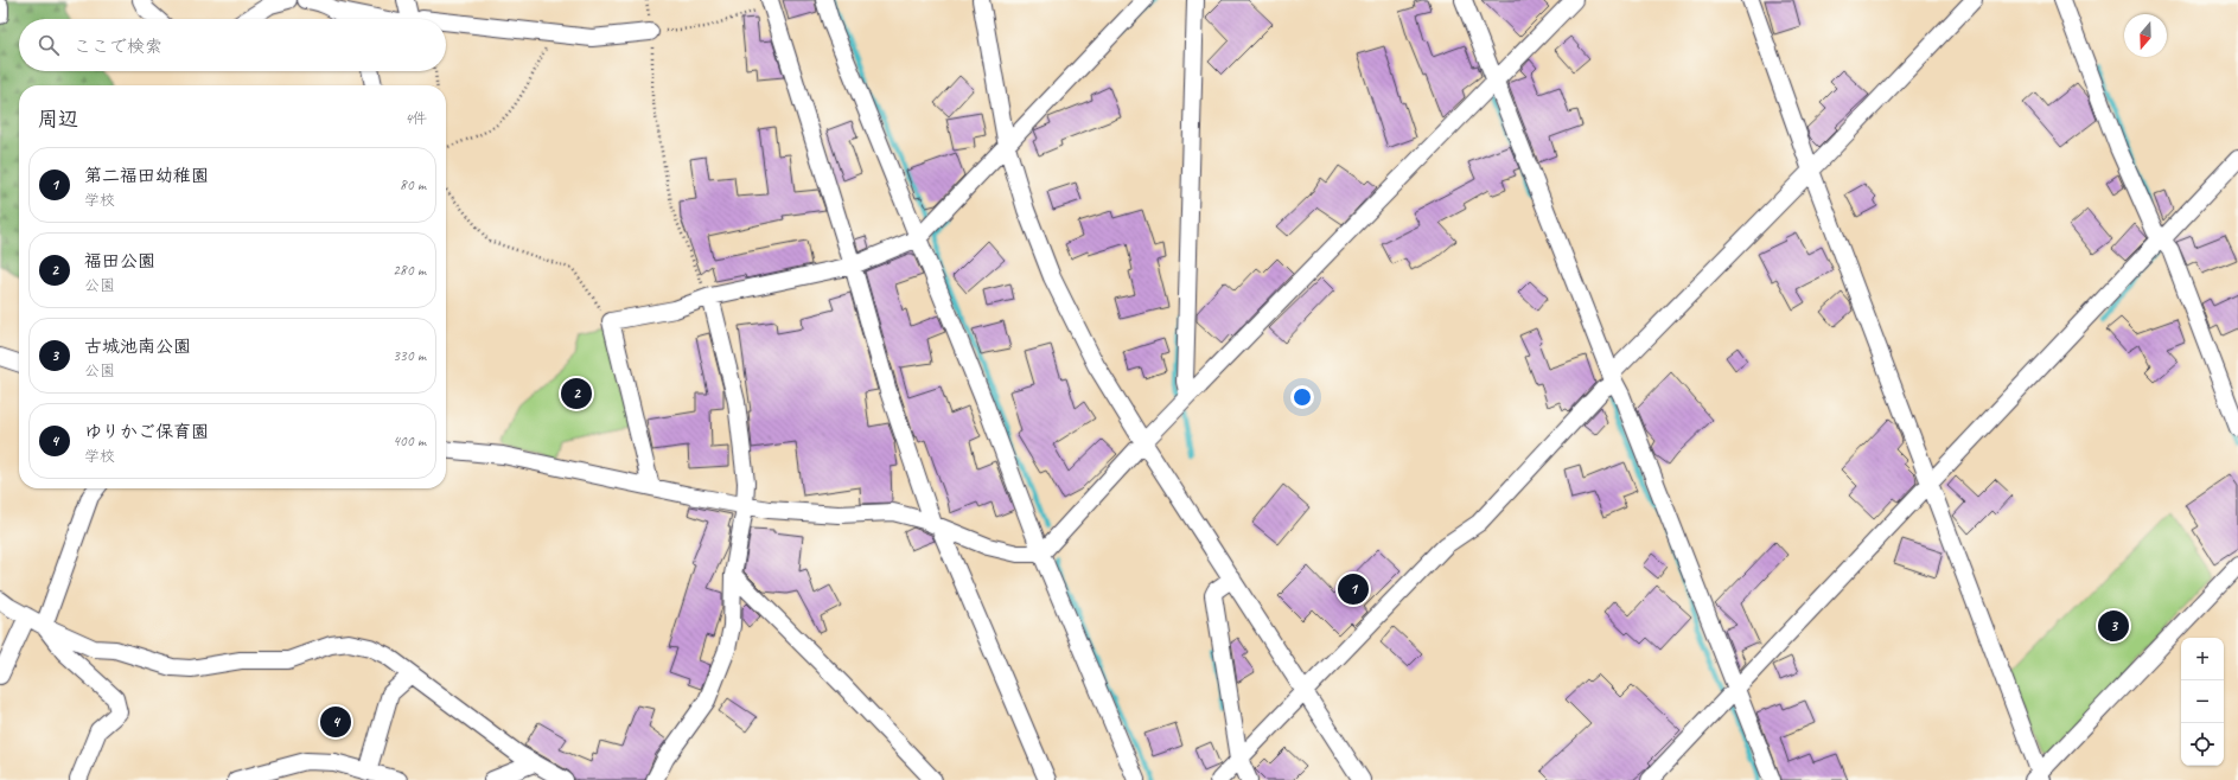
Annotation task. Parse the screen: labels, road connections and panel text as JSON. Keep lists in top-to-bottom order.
{
  "north": "bottom",
  "page": {
    "search": "ここで検索",
    "heading": ["周辺", "4件"],
    "list": [
      {
        "mark": "1",
        "name": "第二福田幼稚園",
        "note": "学校",
        "value": "80 m"
      },
      {
        "mark": "2",
        "name": "福田公園",
        "note": "公園",
        "value": "280 m"
      },
      {
        "mark": "3",
        "name": "古城池南公園",
        "note": "公園",
        "value": "330 m"
      },
      {
        "mark": "4",
        "name": "ゆりかご保育園",
        "note": "学校",
        "value": "400 m"
      }
    ],
    "pins": [
      "2",
      "1",
      "3",
      "4"
    ],
    "map_buttons": ["+", "−"]
  }
}
